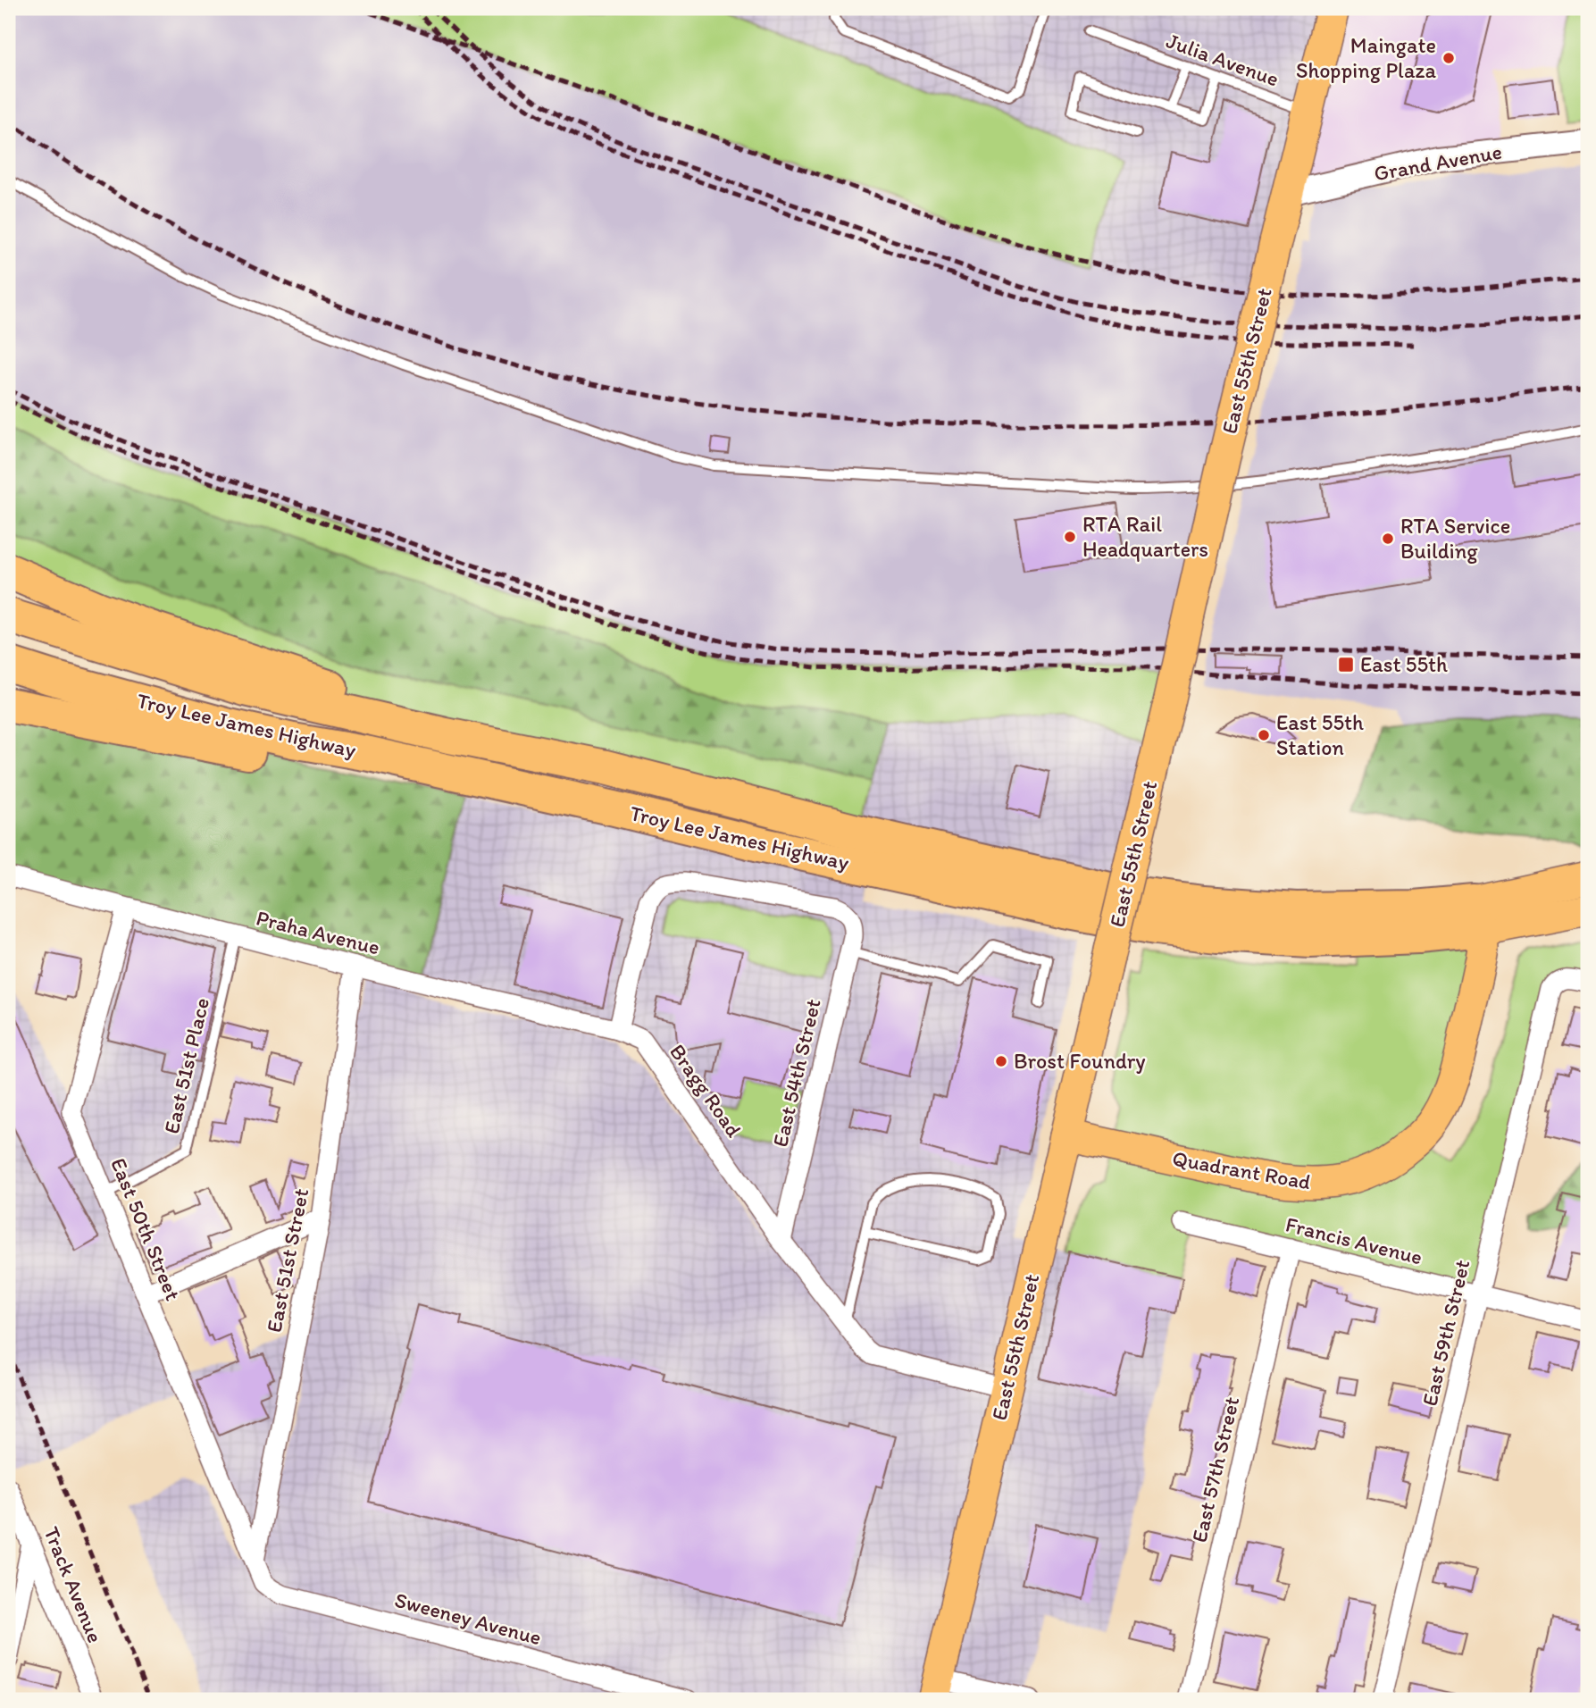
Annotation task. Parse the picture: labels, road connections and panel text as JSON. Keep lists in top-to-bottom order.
{
  "streets": {
    "highway": ["Troy Lee James Highway"],
    "main road": ["East 55th Street", "Quadrant Road"],
    "street": [
      "Grand Avenue",
      "Praha Avenue",
      "East 54th Street",
      "Bragg Road",
      "East 50th Street",
      "Francis Avenue",
      "East 51st Street",
      "East 59th Street",
      "East 57th Street",
      "Track Avenue",
      "Sweeney Avenue"
    ],
    "lane": ["Julia Avenue", "East 51st Place"]
  },
  "crossings": [
    ["Julia Avenue", "East 55th Street"],
    ["Grand Avenue", "East 55th Street"],
    ["East 55th Street", "Bragg Road"],
    ["East 55th Street", "Quadrant Road"],
    ["Troy Lee James Highway", "Quadrant Road"],
    ["Praha Avenue", "East 51st Place"],
    ["Praha Avenue", "East 54th Street"],
    ["Praha Avenue", "Bragg Road"],
    ["Praha Avenue", "East 50th Street"],
    ["Praha Avenue", "East 51st Street"],
    ["East 51st Place", "East 50th Street"],
    ["East 54th Street", "Bragg Road"],
    ["East 50th Street", "East 51st Street"],
    ["East 50th Street", "Sweeney Avenue"],
    ["Francis Avenue", "East 59th Street"],
    ["Francis Avenue", "East 57th Street"],
    ["East 51st Street", "Sweeney Avenue"]
  ],
  "places": {
    "other": [
      "Maingate Shopping Plaza",
      "RTA Rail Headquarters",
      "RTA Service Building",
      "East 55th Station",
      "Brost Foundry"
    ],
    "transit": ["East 55th"]
  }
}
